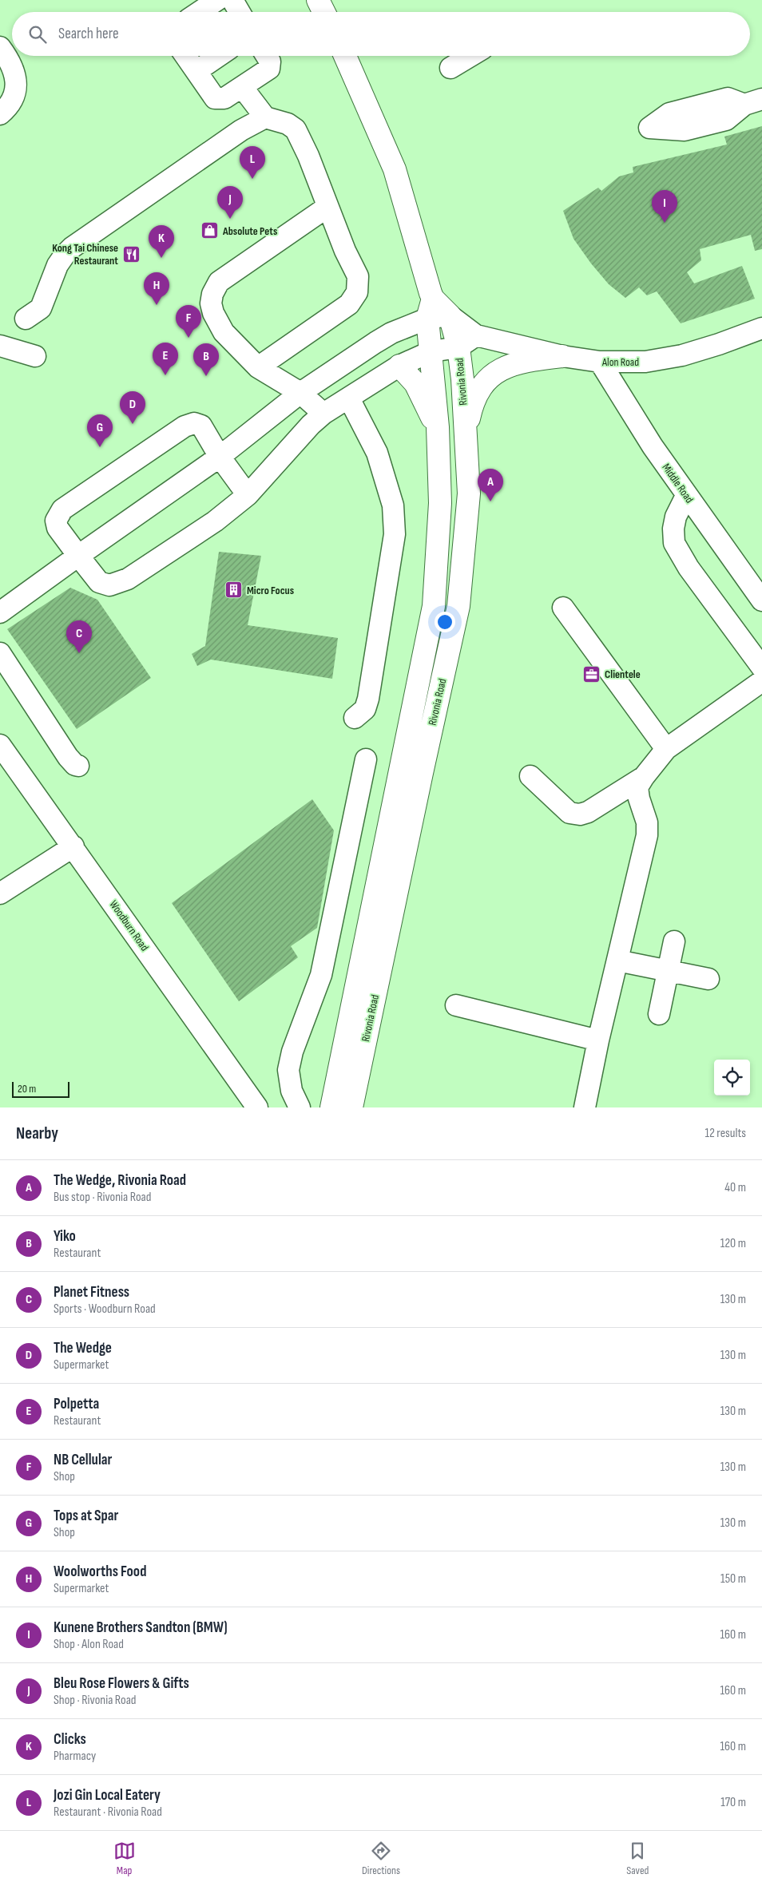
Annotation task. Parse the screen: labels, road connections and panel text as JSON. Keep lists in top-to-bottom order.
{
  "streets": {
    "main road": ["Rivonia Road"],
    "street": ["Alon Road", "Middle Road", "Woodburn Road"]
  },
  "crossings": [
    ["Alon Road", "Rivonia Road"],
    ["Alon Road", "Middle Road"]
  ],
  "places": {
    "shop": ["Absolute Pets"],
    "restaurant": ["Kong Tai Chinese Restaurant"],
    "building": ["Micro Focus"],
    "office": ["Clientele"]
  },
  "scale_bar": "20 m",
  "page": {
    "search": "Search here",
    "pins": [
      "L",
      "J",
      "I",
      "K",
      "H",
      "F",
      "E",
      "B",
      "D",
      "G",
      "A",
      "C"
    ],
    "scale": "20 m",
    "heading": ["Nearby", "12 results"],
    "list": [
      {
        "mark": "A",
        "name": "The Wedge, Rivonia Road",
        "note": "Bus stop · Rivonia Road",
        "value": "40 m"
      },
      {
        "mark": "B",
        "name": "Yiko",
        "note": "Restaurant",
        "value": "120 m"
      },
      {
        "mark": "C",
        "name": "Planet Fitness",
        "note": "Sports · Woodburn Road",
        "value": "130 m"
      },
      {
        "mark": "D",
        "name": "The Wedge",
        "note": "Supermarket",
        "value": "130 m"
      },
      {
        "mark": "E",
        "name": "Polpetta",
        "note": "Restaurant",
        "value": "130 m"
      },
      {
        "mark": "F",
        "name": "NB Cellular",
        "note": "Shop",
        "value": "130 m"
      },
      {
        "mark": "G",
        "name": "Tops at Spar",
        "note": "Shop",
        "value": "130 m"
      },
      {
        "mark": "H",
        "name": "Woolworths Food",
        "note": "Supermarket",
        "value": "150 m"
      },
      {
        "mark": "I",
        "name": "Kunene Brothers Sandton (BMW)",
        "note": "Shop · Alon Road",
        "value": "160 m"
      },
      {
        "mark": "J",
        "name": "Bleu Rose Flowers & Gifts",
        "note": "Shop · Rivonia Road",
        "value": "160 m"
      },
      {
        "mark": "K",
        "name": "Clicks",
        "note": "Pharmacy",
        "value": "160 m"
      },
      {
        "mark": "L",
        "name": "Jozi Gin Local Eatery",
        "note": "Restaurant · Rivonia Road",
        "value": "170 m"
      }
    ],
    "nav": ["Map", "Directions", "Saved"]
  }
}
